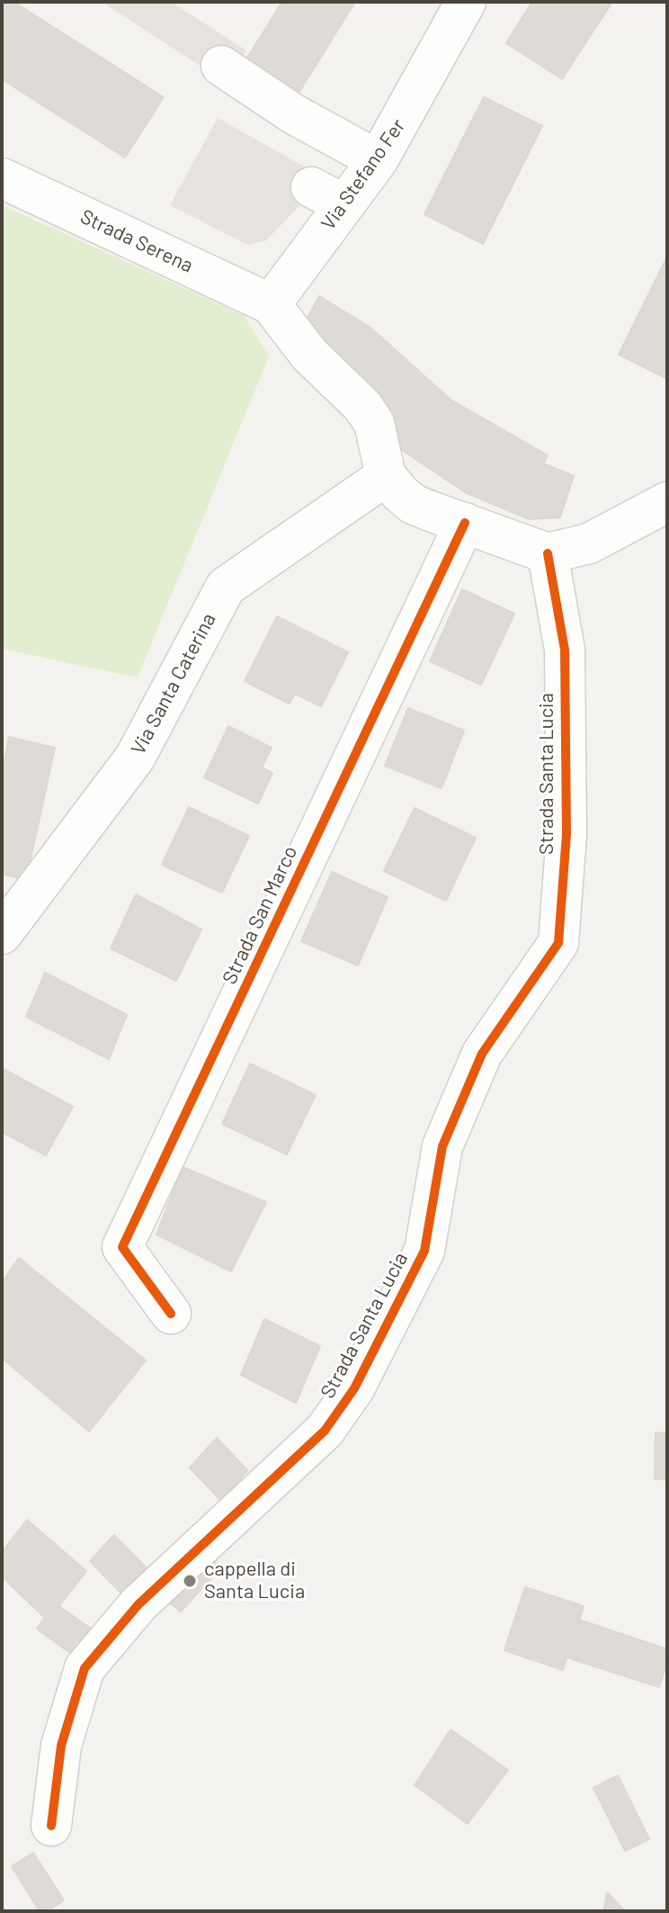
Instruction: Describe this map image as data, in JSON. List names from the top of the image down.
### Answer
{
  "streets": {
    "street": [
      "Via Stefano Fer",
      "Strada Serena",
      "Via Santa Caterina",
      "Strada Santa Lucia",
      "Strada San Marco"
    ]
  },
  "crossings": [
    ["Via Stefano Fer", "Strada Serena"]
  ],
  "places": ["cappella di Santa Lucia"]
}
